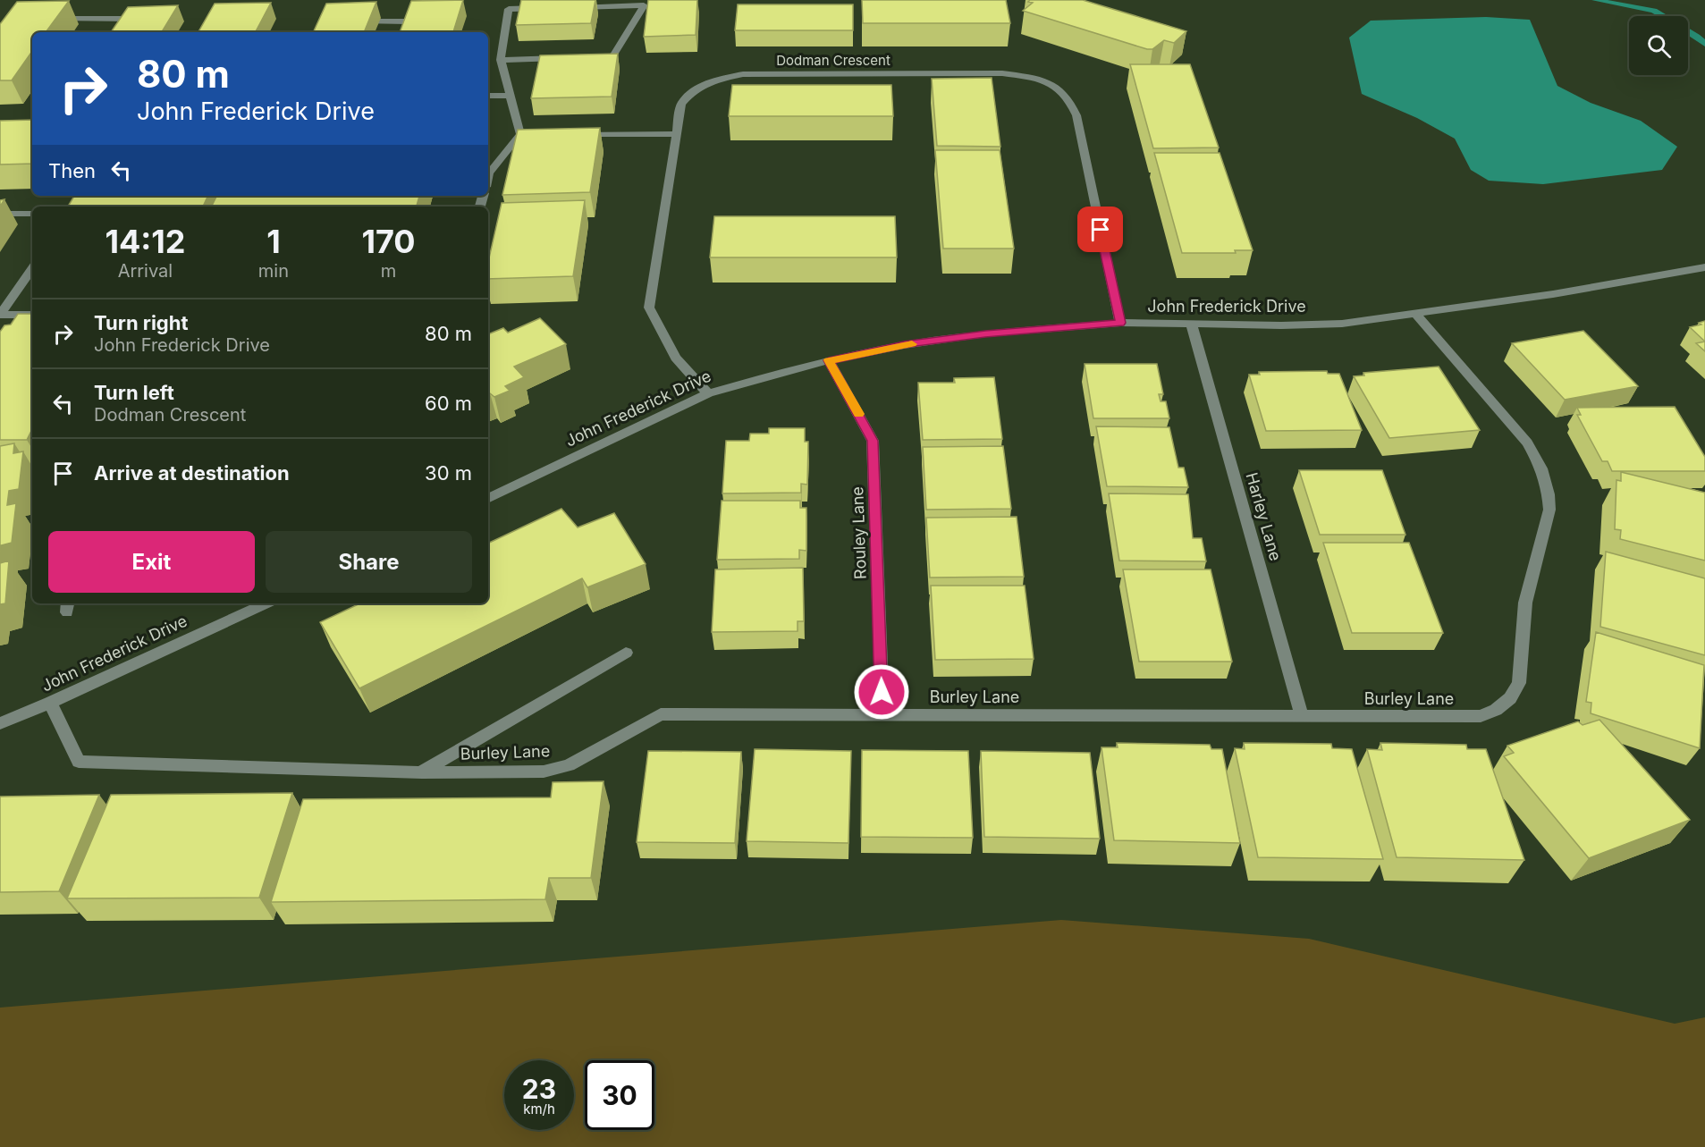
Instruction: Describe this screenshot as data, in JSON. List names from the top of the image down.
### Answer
{
  "streets": {
    "street": [
      "Dodman Crescent",
      "John Frederick Drive",
      "Harley Lane",
      "Rouley Lane",
      "Burley Lane"
    ]
  },
  "crossings": [
    ["Dodman Crescent", "John Frederick Drive"],
    ["John Frederick Drive", "Harley Lane"],
    ["John Frederick Drive", "Rouley Lane"],
    ["John Frederick Drive", "Burley Lane"],
    ["Harley Lane", "Burley Lane"],
    ["Rouley Lane", "Burley Lane"]
  ],
  "page": {
    "turn": ["80 m", "John Frederick Drive"],
    "then": "Then",
    "eta": [
      "14:12",
      "Arrival",
      "1",
      "min",
      "170",
      "m"
    ],
    "list": [
      {
        "name": "Turn right",
        "note": "John Frederick Drive",
        "value": "80 m"
      },
      {
        "name": "Turn left",
        "note": "Dodman Crescent",
        "value": "60 m"
      },
      {
        "name": "Arrive at destination",
        "value": "30 m"
      }
    ],
    "buttons": ["Exit", "Share"],
    "speed": "23 km/h",
    "limit": "30"
  }
}
